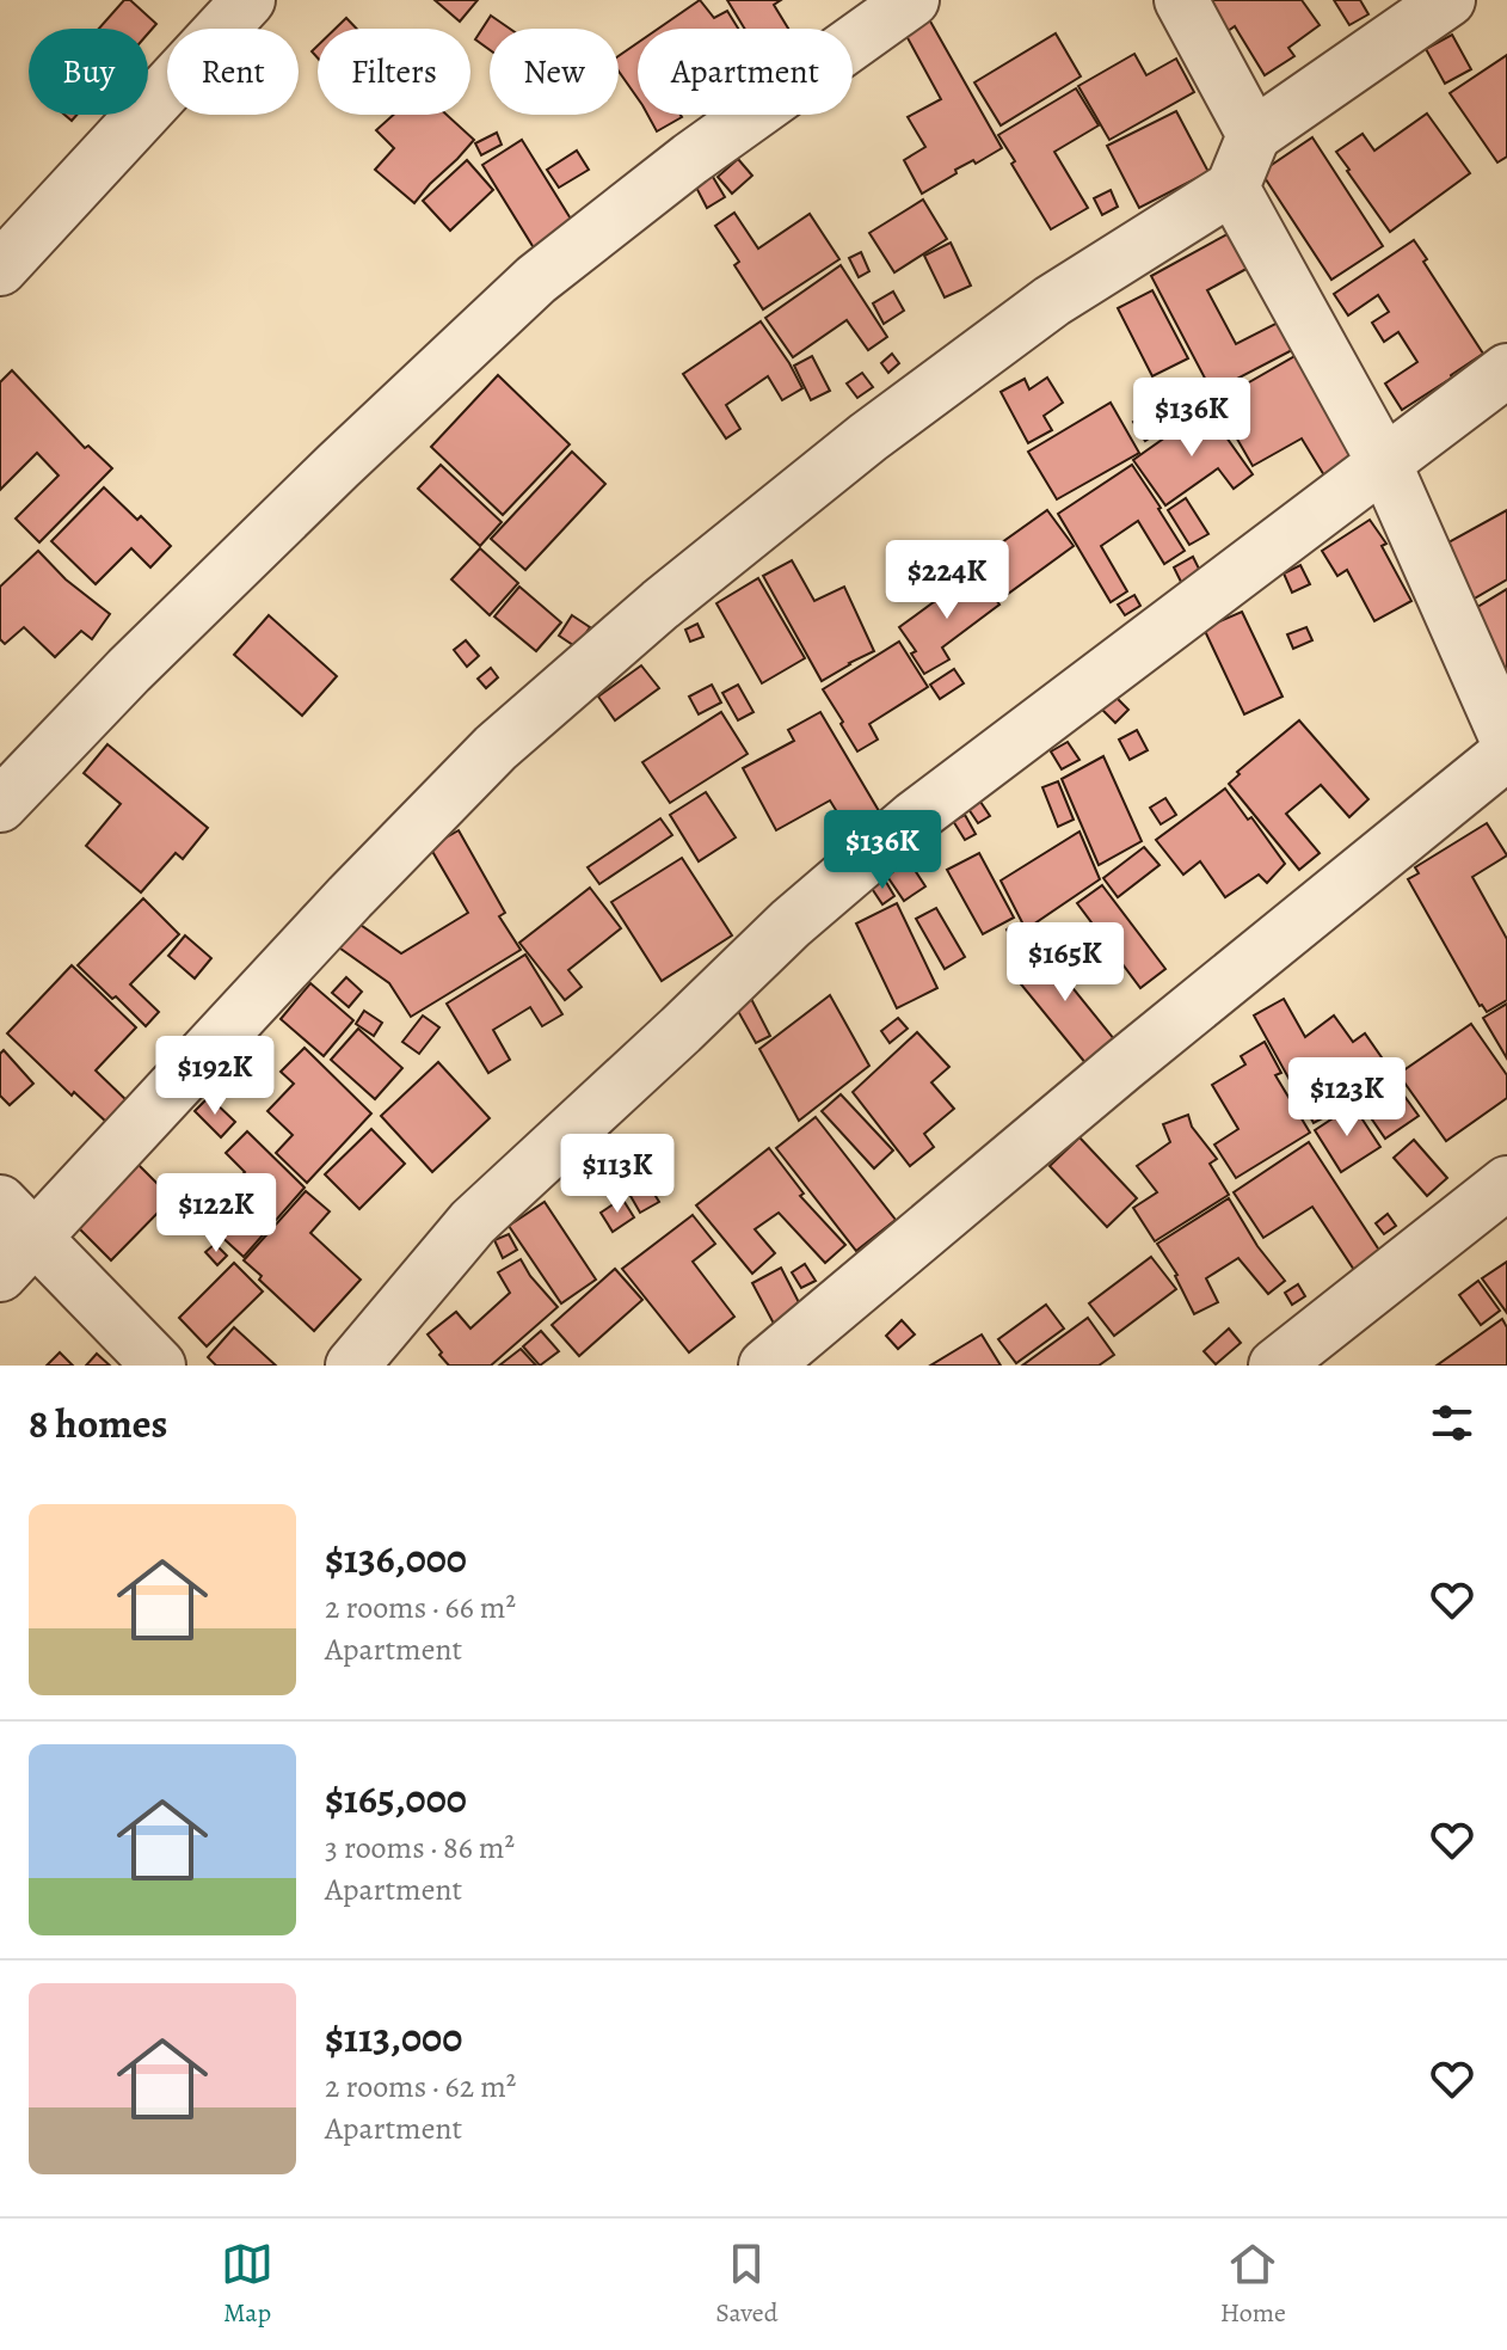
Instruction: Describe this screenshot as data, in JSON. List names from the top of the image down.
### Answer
{
  "page": {
    "chip": [
      "Buy",
      "Rent",
      "Filters",
      "New",
      "Apartment"
    ],
    "price": [
      "$136K",
      "$224K",
      "$136K",
      "$165K",
      "$192K",
      "$123K",
      "$113K",
      "$122K"
    ],
    "heading": "8 homes",
    "list": [
      {
        "name": "$136,000",
        "note": "2 rooms · 66 m² · Apartment"
      },
      {
        "name": "$165,000",
        "note": "3 rooms · 86 m² · Apartment"
      },
      {
        "name": "$113,000",
        "note": "2 rooms · 62 m² · Apartment"
      }
    ],
    "tabs": ["Map", "Saved", "Home"]
  }
}
